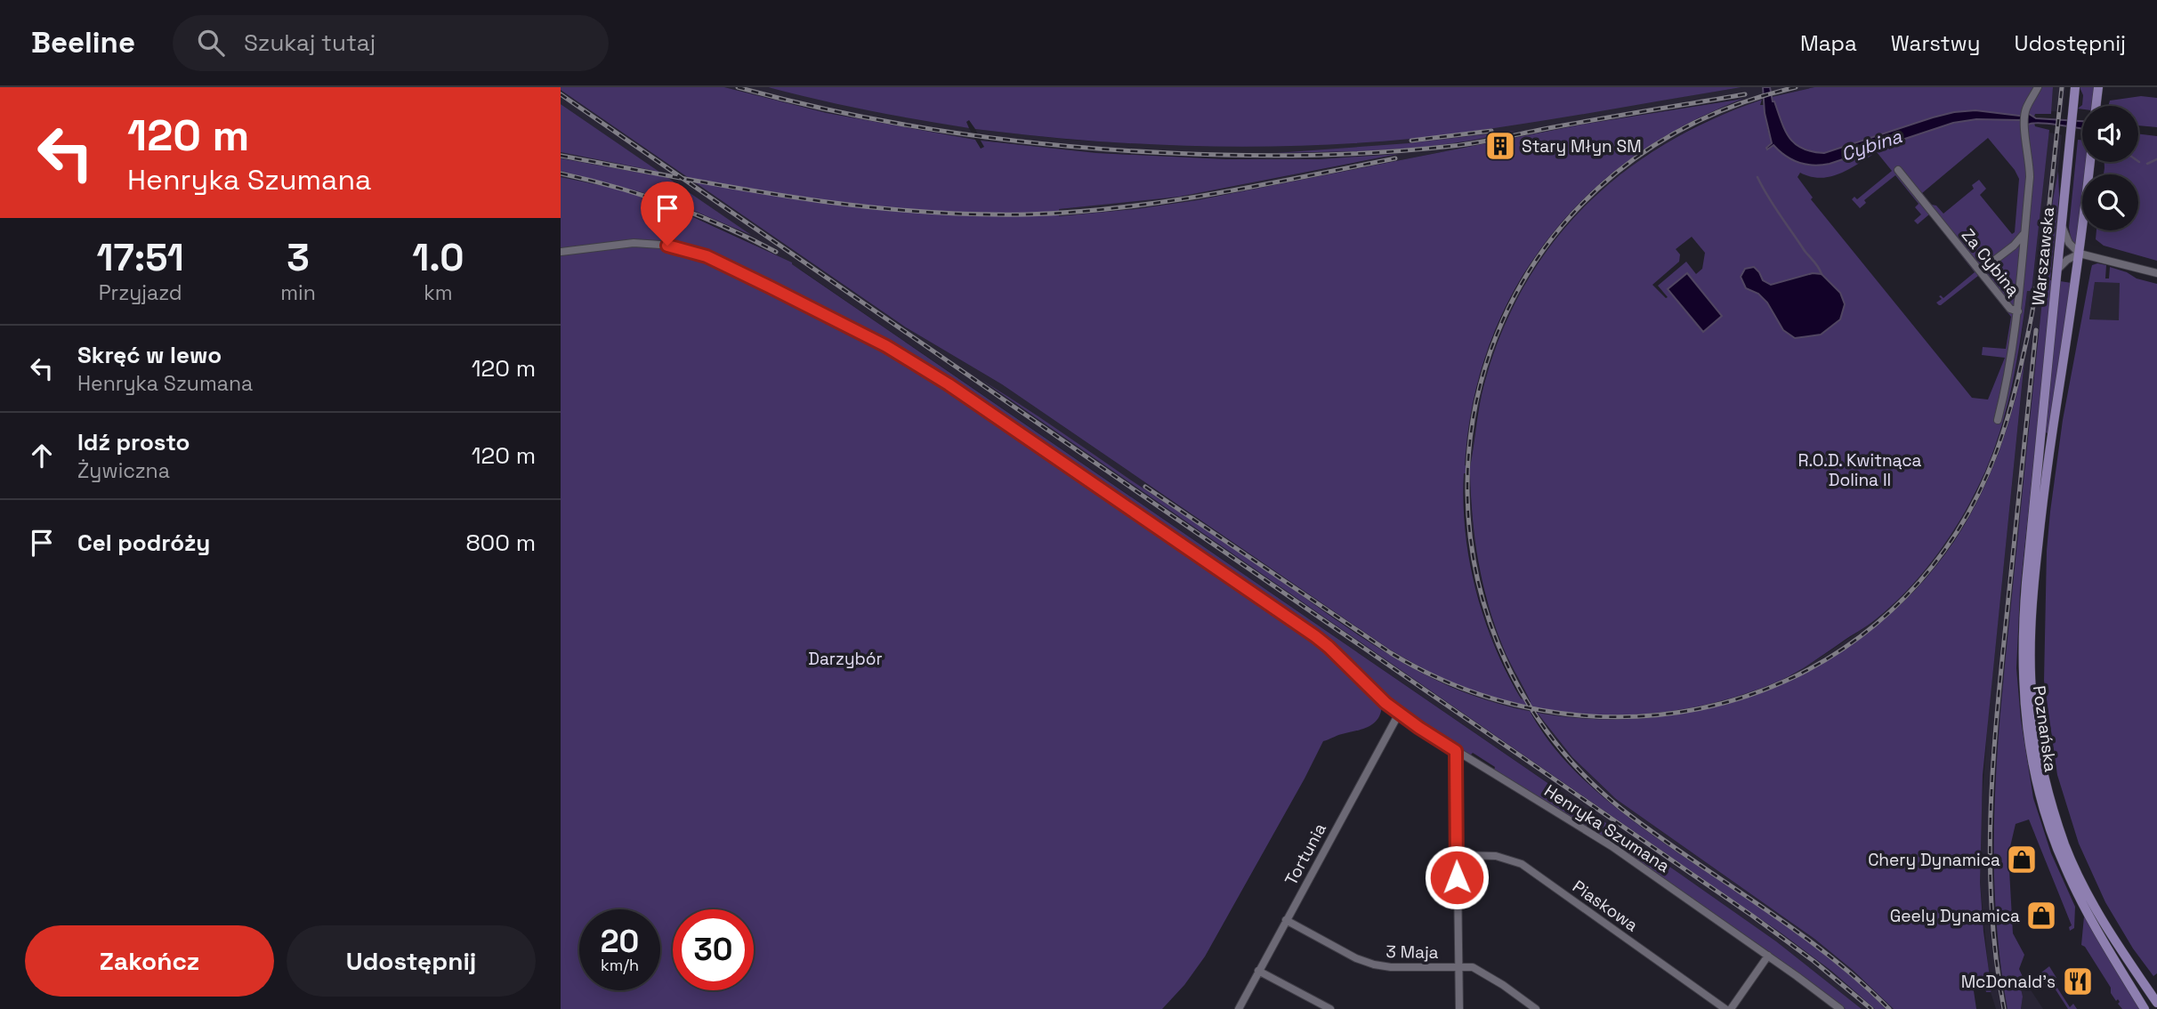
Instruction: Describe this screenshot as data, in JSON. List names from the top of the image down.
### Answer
{
  "streets": {
    "main road": ["Warszawska", "Poznańska"],
    "street": [
      "Za Cybiną",
      "Henryka Szumana",
      "Tortunia",
      "Piaskowa",
      "3 Maja"
    ]
  },
  "crossings": [
    ["Warszawska", "Poznańska"],
    ["Henryka Szumana", "Tortunia"],
    ["Tortunia", "3 Maja"]
  ],
  "water": ["Cybina"],
  "parks": ["R.O.D. Kwitnąca Dolina II", "Darzybór"],
  "places": {
    "building": ["Stary Młyn SM"],
    "shop": ["Chery Dynamica", "Geely Dynamica"],
    "restaurant": ["McDonald's"]
  },
  "page": {
    "header": "Beeline",
    "search": "Szukaj tutaj",
    "nav": ["Mapa", "Warstwy", "Udostępnij"],
    "turn": ["120 m", "Henryka Szumana"],
    "eta": [
      "17:51",
      "Przyjazd",
      "3",
      "min",
      "1.0",
      "km"
    ],
    "list": [
      {
        "name": "Skręć w lewo",
        "note": "Henryka Szumana",
        "value": "120 m"
      },
      {
        "name": "Idź prosto",
        "note": "Żywiczna",
        "value": "120 m"
      },
      {
        "name": "Cel podróży",
        "value": "800 m"
      }
    ],
    "speed": "20 km/h",
    "limit": "30",
    "buttons": ["Zakończ", "Udostępnij"]
  }
}
